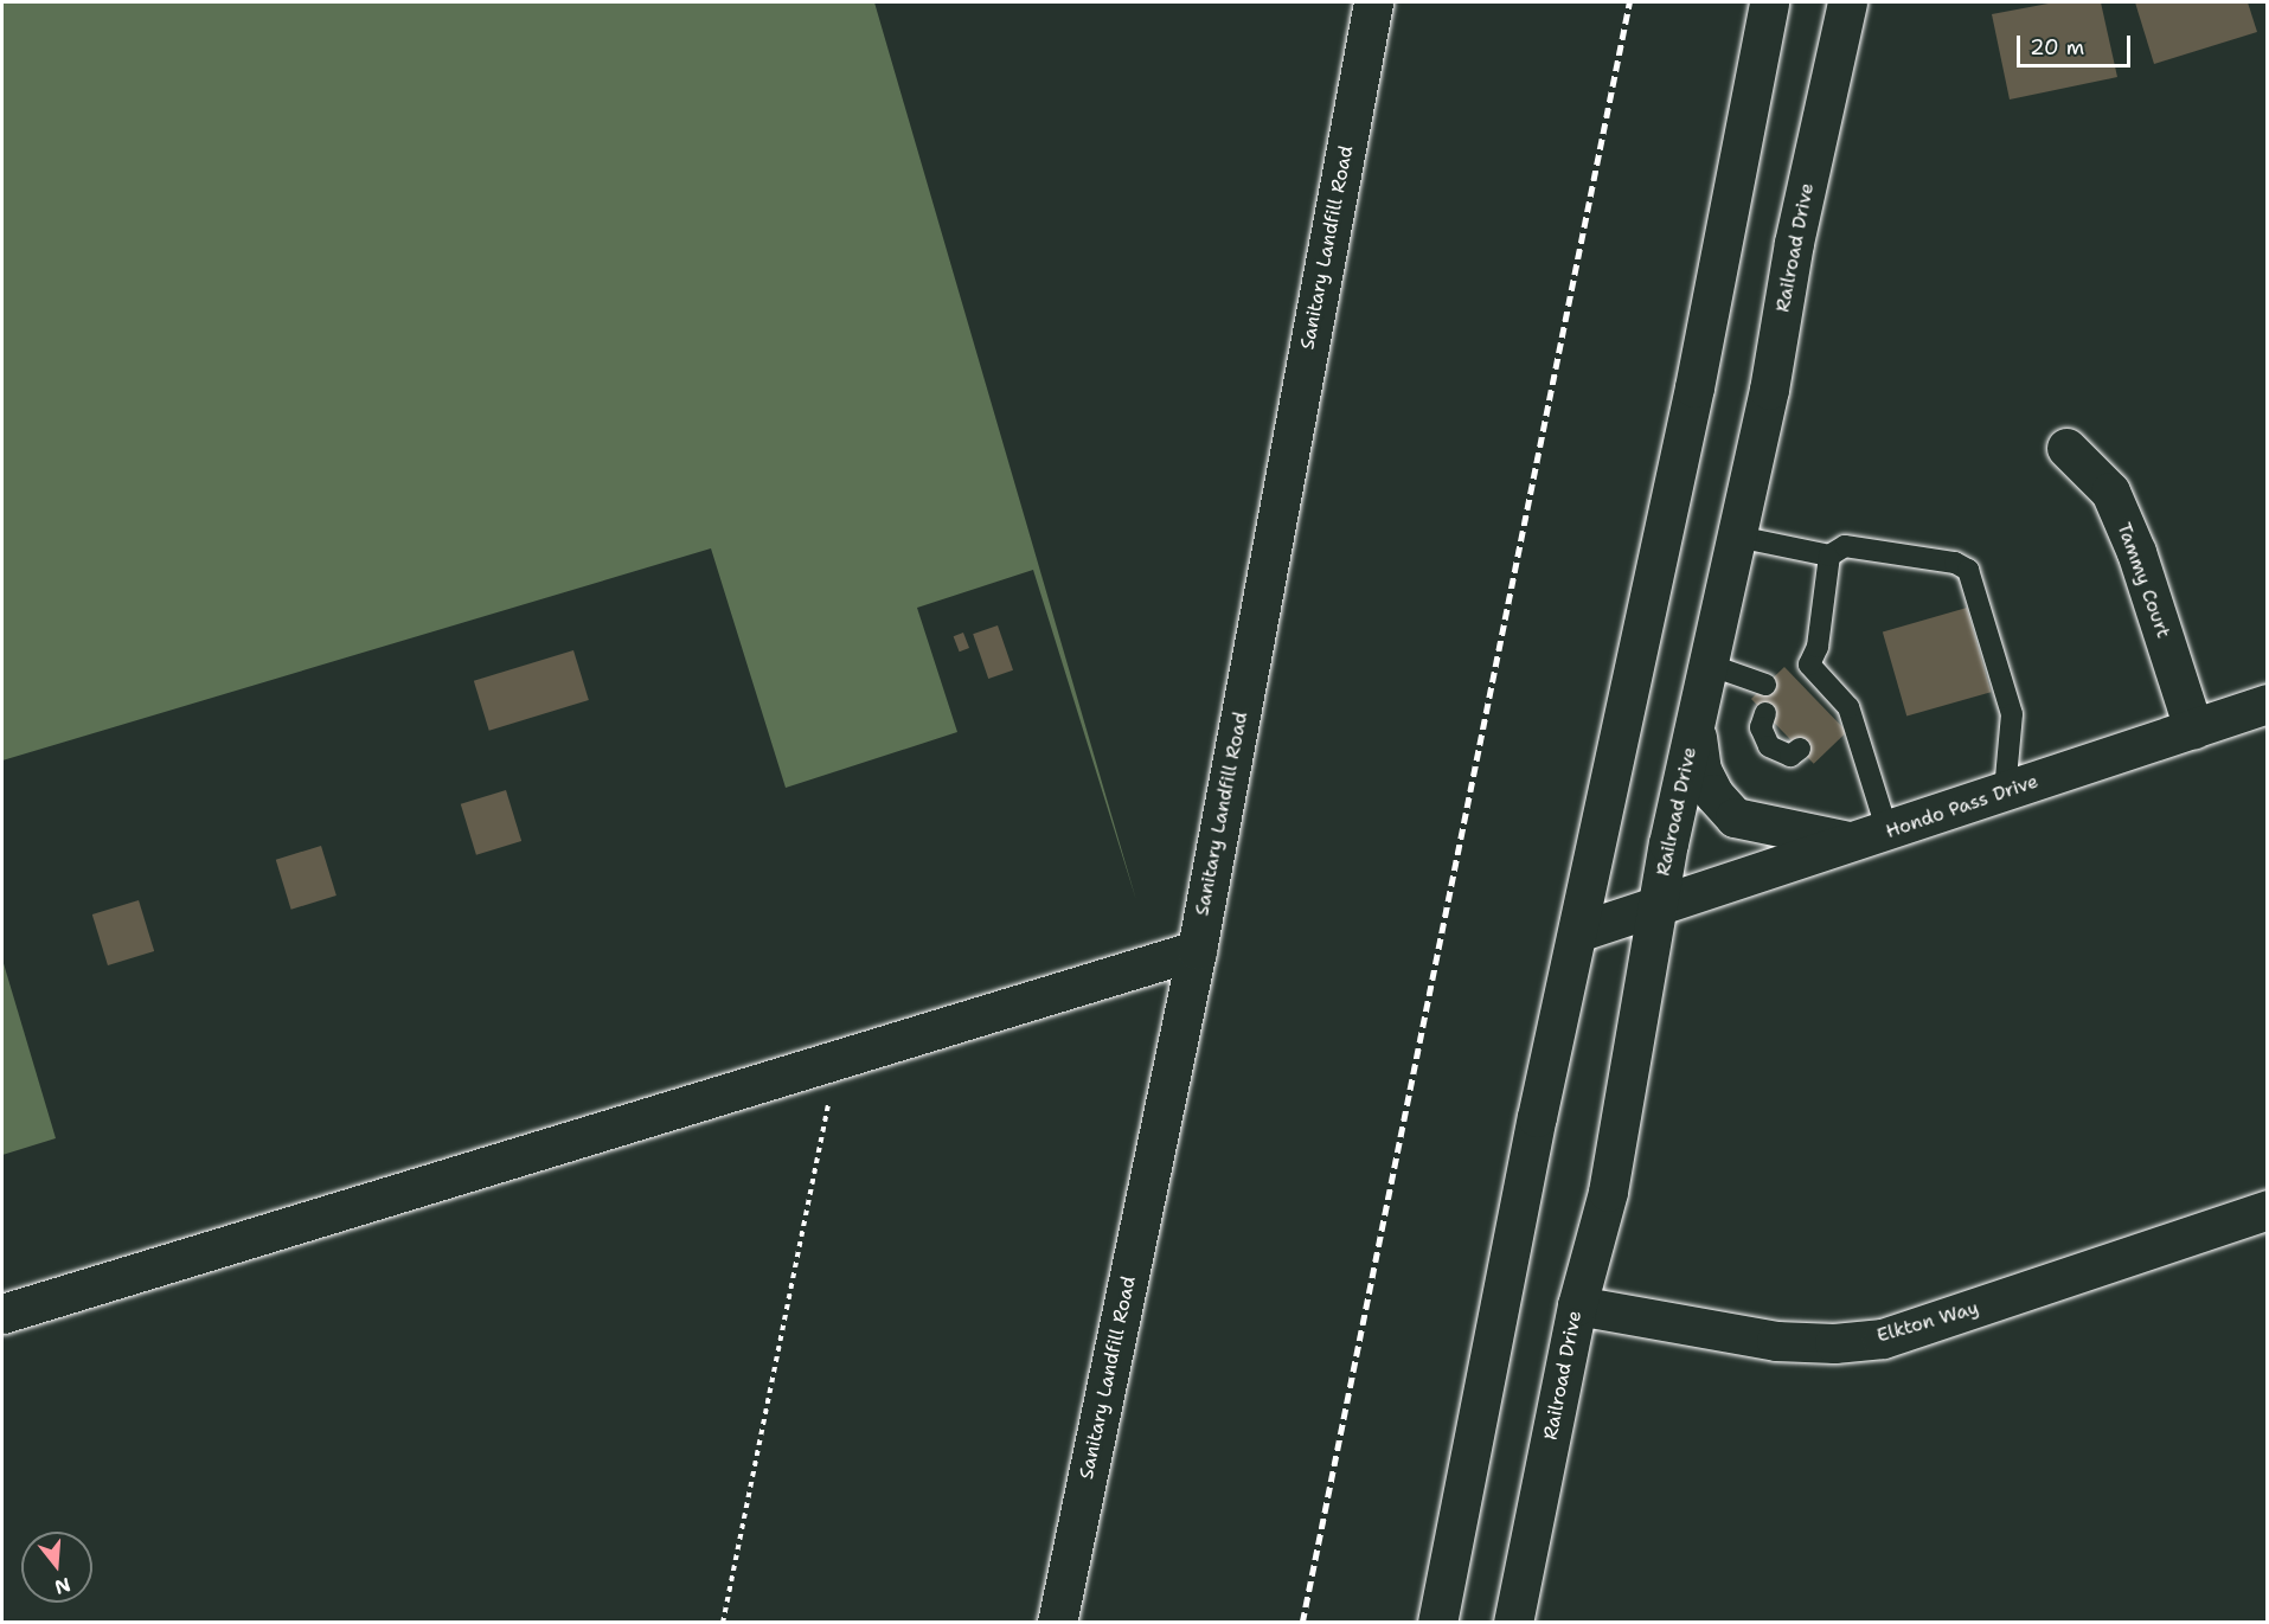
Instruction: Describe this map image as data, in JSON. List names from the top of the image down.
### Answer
{
  "streets": {
    "main road": [
      "Sanitary Landfill Road",
      "Railroad Drive",
      "Tammy Court",
      "Hondo Pass Drive",
      "Elkton Way"
    ]
  },
  "crossings": [
    ["Railroad Drive", "Hondo Pass Drive"],
    ["Railroad Drive", "Elkton Way"],
    ["Tammy Court", "Hondo Pass Drive"]
  ],
  "scale_bar": "20 m",
  "north": "bottom"
}
